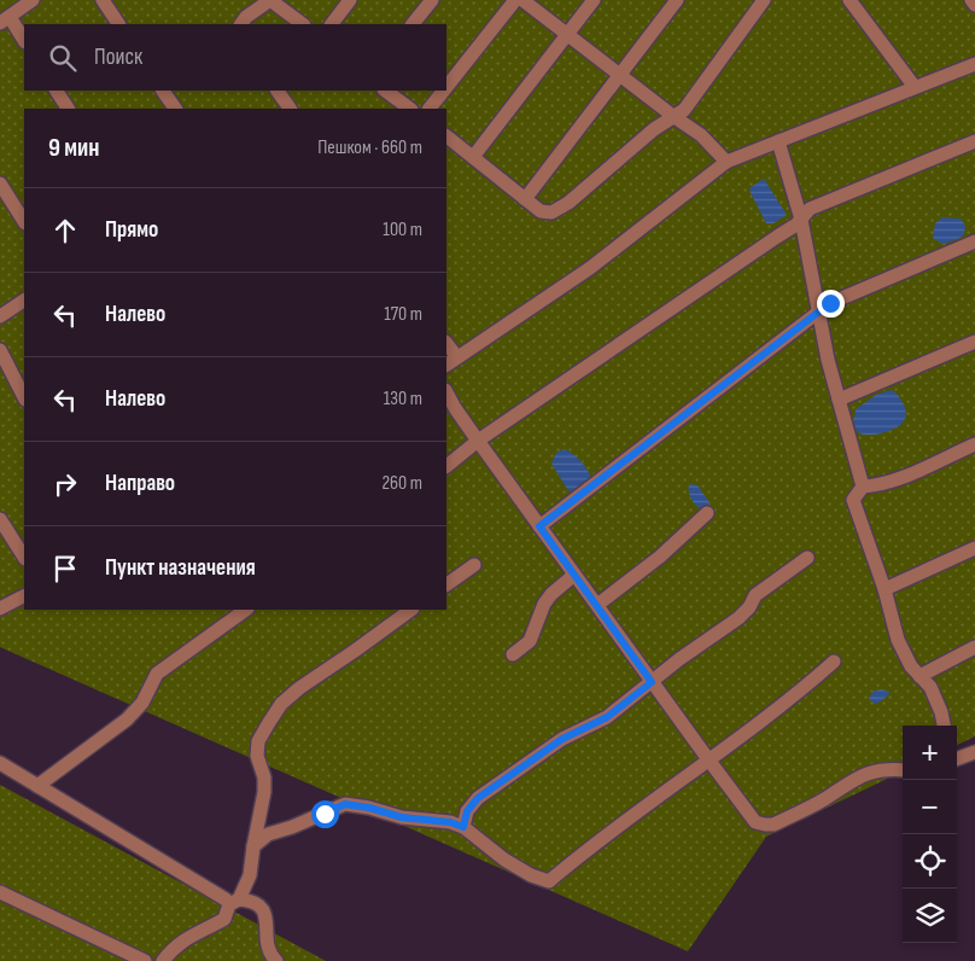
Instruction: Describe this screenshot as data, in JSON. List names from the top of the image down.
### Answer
{
  "page": {
    "search": "Поиск",
    "heading": ["9 мин", "Пешком · 660 m"],
    "list": [
      ["Прямо", "100 m"],
      ["Налево", "170 m"],
      ["Налево", "130 m"],
      ["Направо", "260 m"],
      "Пункт назначения"
    ],
    "map_buttons": ["+", "−"]
  }
}
